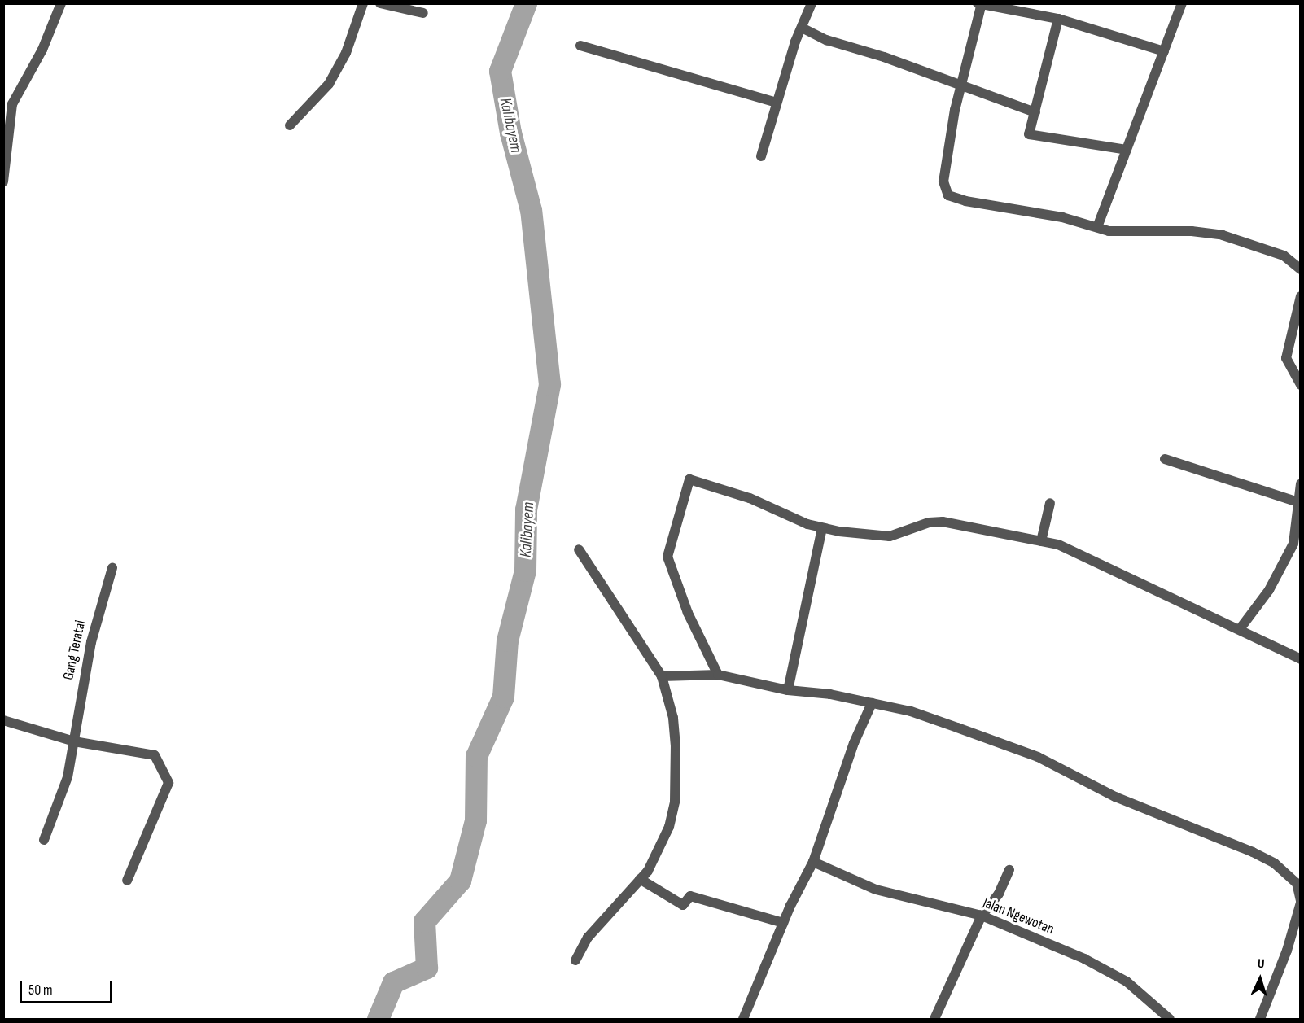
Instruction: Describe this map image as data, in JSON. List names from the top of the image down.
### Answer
{
  "streets": {
    "street": ["Gang Teratai", "Jalan Ngewotan"]
  },
  "water": ["Kalibayem"],
  "scale_bar": "50 m",
  "north": "top"
}
